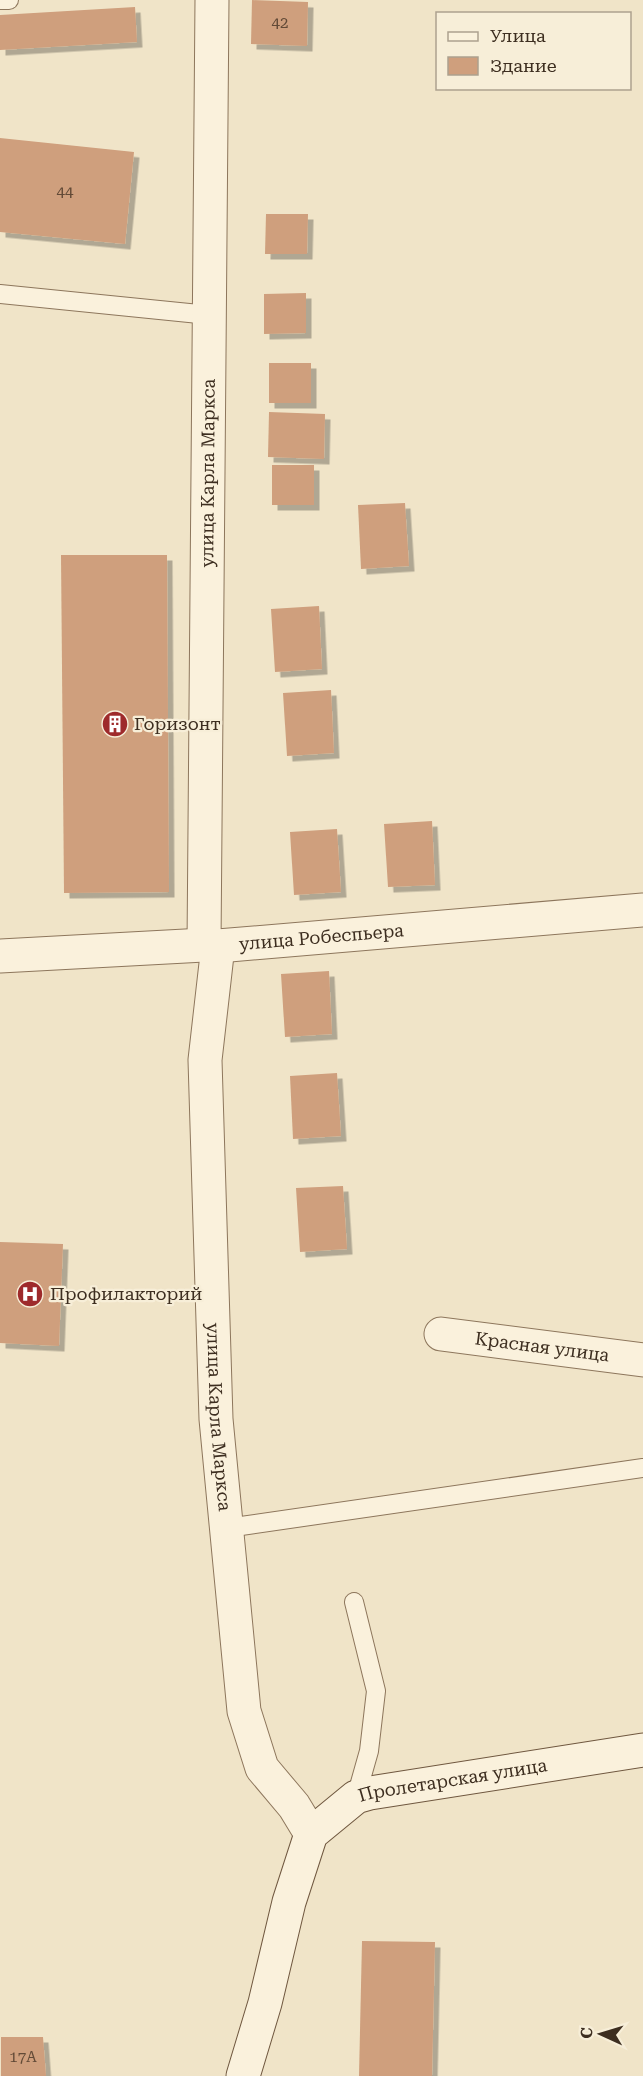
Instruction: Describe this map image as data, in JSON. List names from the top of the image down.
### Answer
{
  "streets": {
    "street": [
      "улица Карла Маркса",
      "улица Робеспьера",
      "Красная улица",
      "Пролетарская улица"
    ]
  },
  "crossings": [
    ["улица Карла Маркса", "улица Робеспьера"],
    ["улица Карла Маркса", "Пролетарская улица"]
  ],
  "places": {
    "building": ["Горизонт"],
    "hospital": ["Профилакторий"]
  },
  "house_numbers": ["42", "44", "17А"],
  "legend": ["Улица", "Здание"],
  "north": "left"
}
